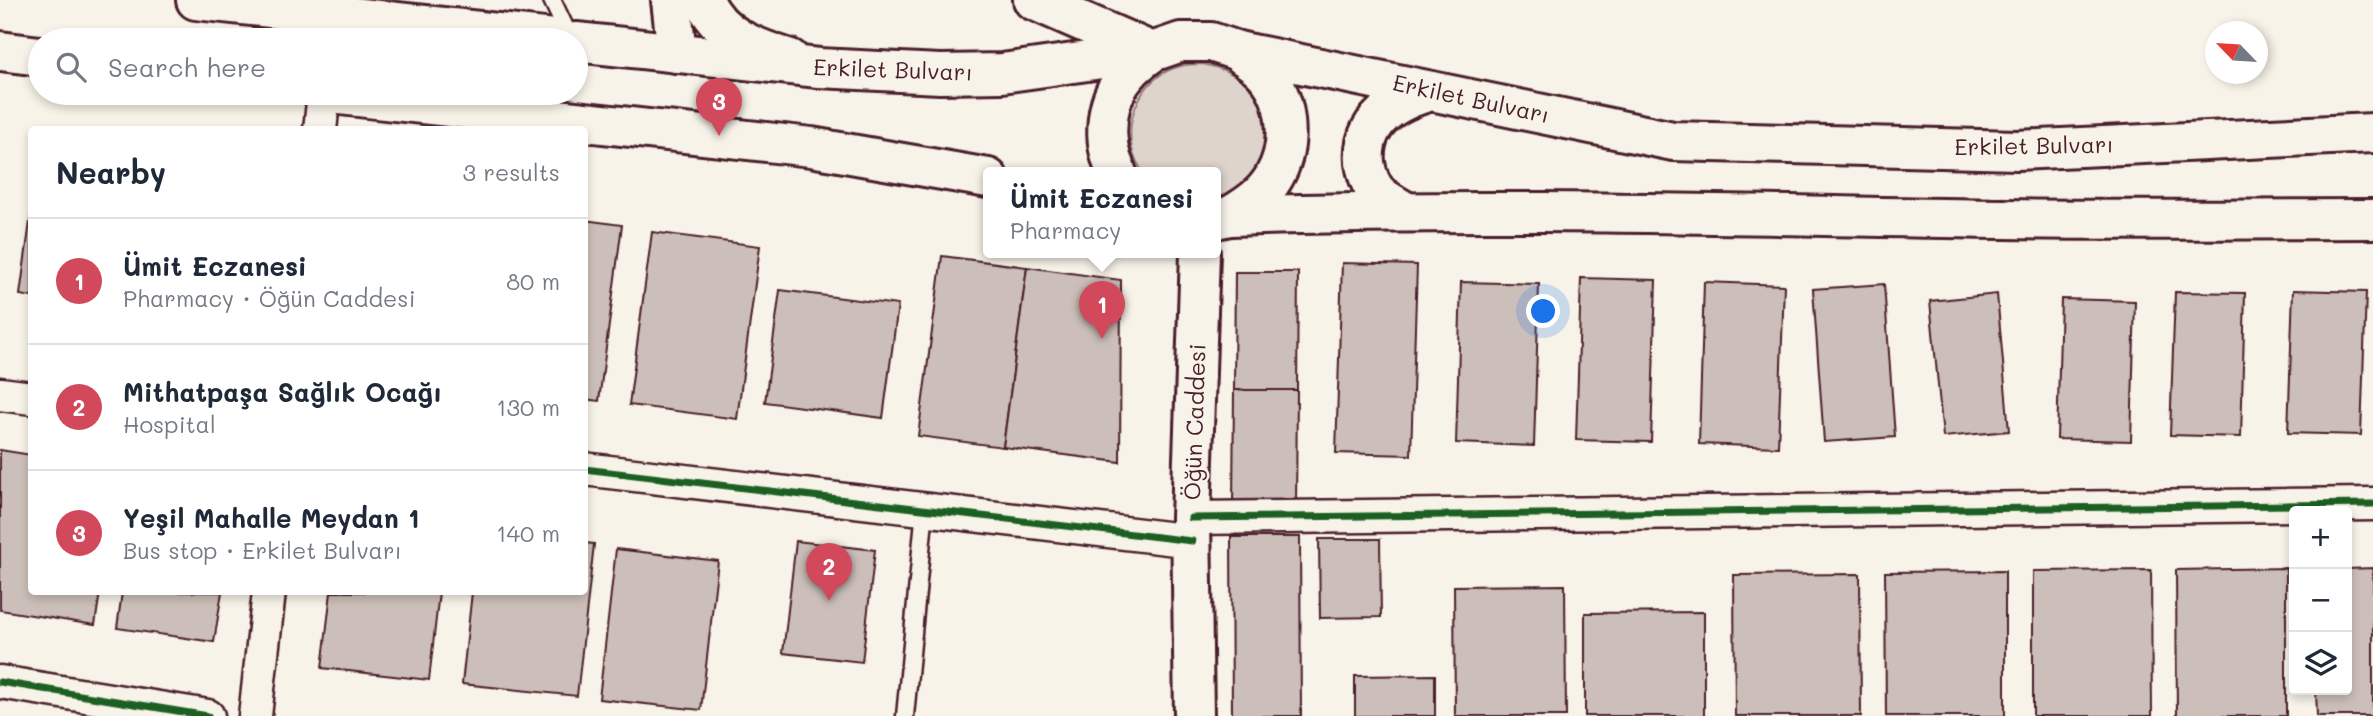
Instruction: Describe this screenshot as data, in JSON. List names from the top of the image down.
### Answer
{
  "streets": {
    "main road": ["Erkilet Bulvarı", "Öğün Caddesi"]
  },
  "north": "top left",
  "page": {
    "search": "Search here",
    "pins": ["3", "1", "2"],
    "heading": ["Nearby", "3 results"],
    "popup": ["Ümit Eczanesi", "Pharmacy"],
    "list": [
      {
        "mark": "1",
        "name": "Ümit Eczanesi",
        "note": "Pharmacy · Öğün Caddesi",
        "value": "80 m"
      },
      {
        "mark": "2",
        "name": "Mithatpaşa Sağlık Ocağı",
        "note": "Hospital",
        "value": "130 m"
      },
      {
        "mark": "3",
        "name": "Yeşil Mahalle Meydan 1",
        "note": "Bus stop · Erkilet Bulvarı",
        "value": "140 m"
      }
    ],
    "map_buttons": ["+", "−"]
  }
}
